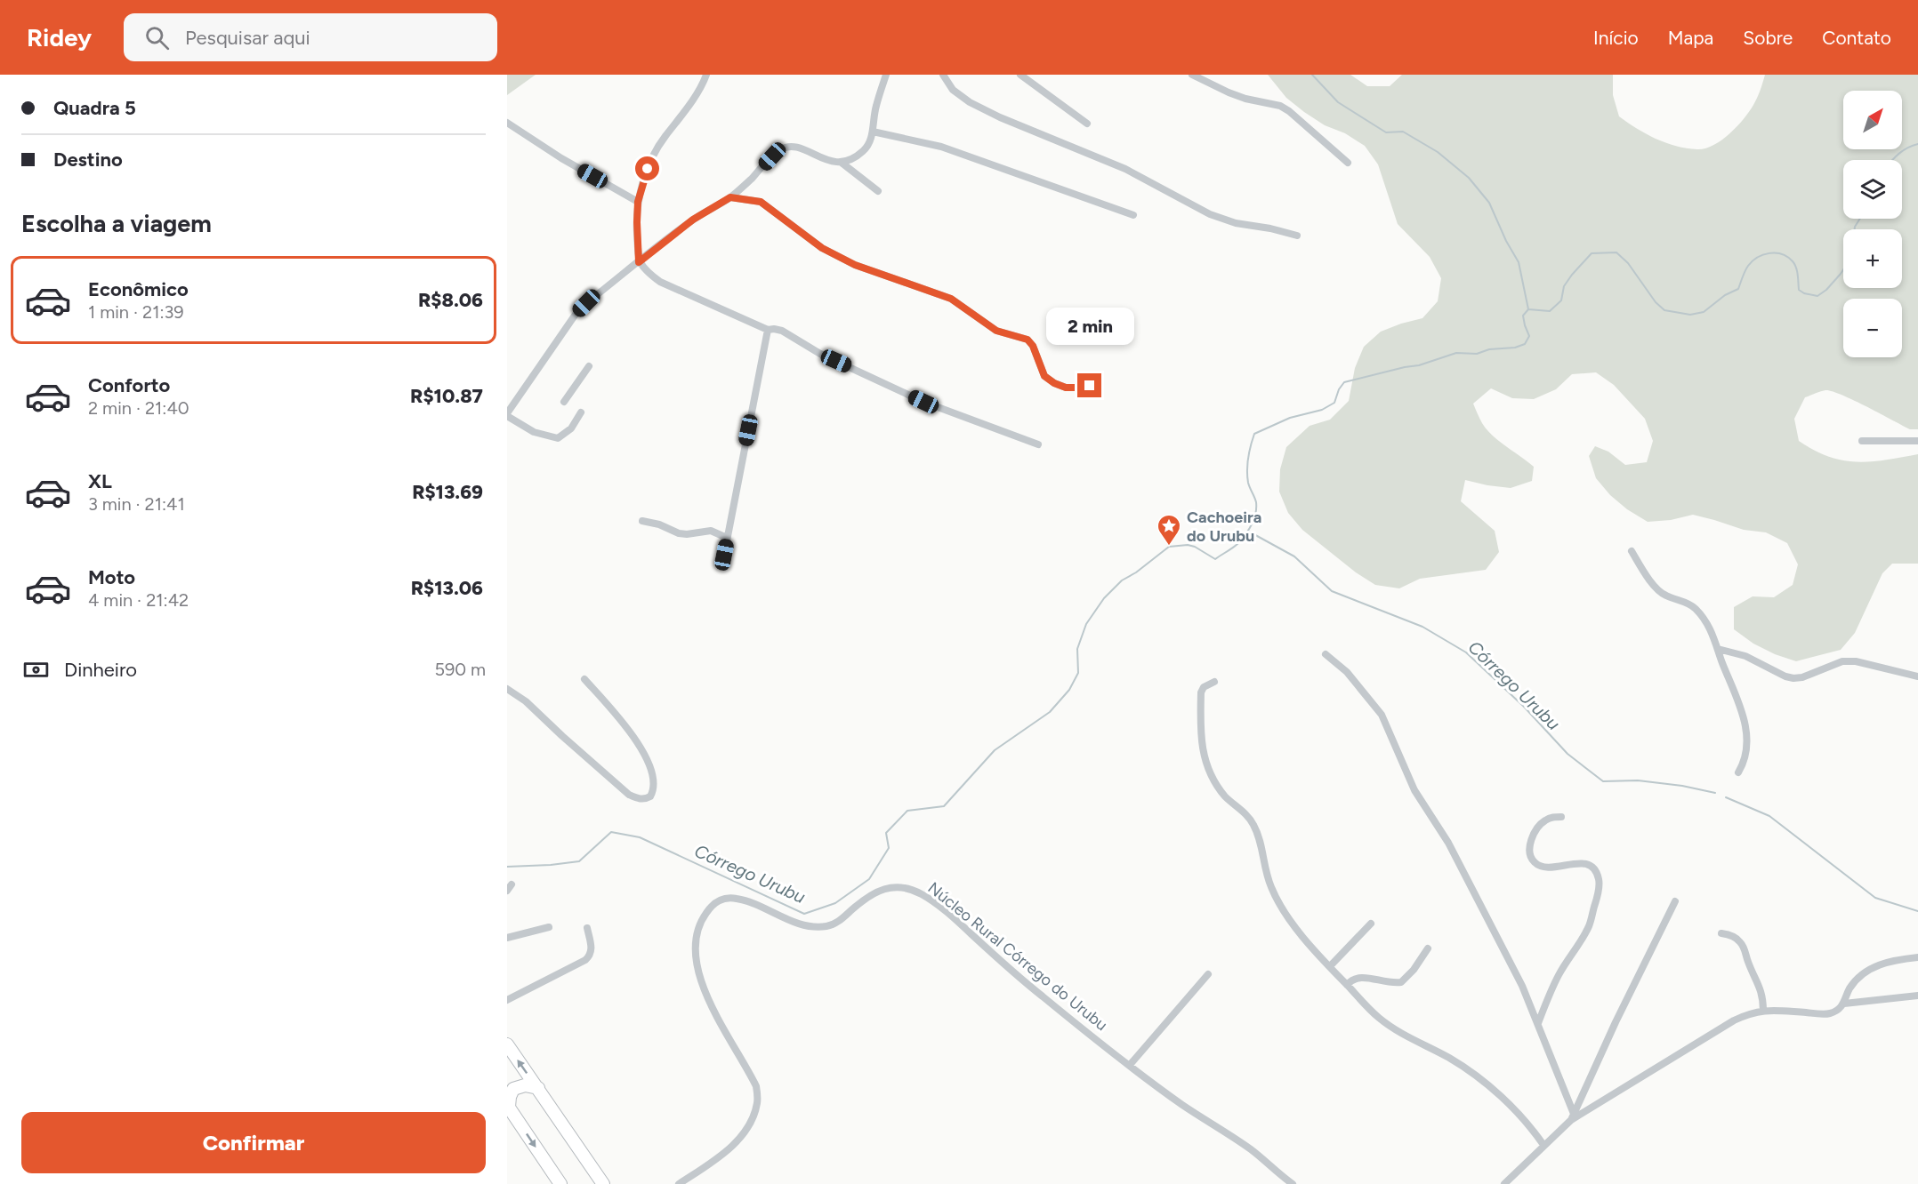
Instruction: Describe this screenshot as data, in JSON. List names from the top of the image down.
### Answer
{
  "streets": {
    "street": ["Núcleo Rural Córrego do Urubu"]
  },
  "water": ["Córrego Urubu"],
  "places": {
    "place": ["Cachoeira do Urubu"]
  },
  "north": "top right",
  "page": {
    "header": "Ridey",
    "search": "Pesquisar aqui",
    "nav": [
      "Início",
      "Mapa",
      "Sobre",
      "Contato"
    ],
    "banner": ["Quadra 5", "Destino"],
    "map_buttons": ["+", "−"],
    "heading": "Escolha a viagem",
    "list": [
      {
        "name": "Econômico",
        "note": "1 min · 21:39",
        "value": "R$8.06"
      },
      {
        "name": "Conforto",
        "note": "2 min · 21:40",
        "value": "R$10.87"
      },
      {
        "name": "XL",
        "note": "3 min · 21:41",
        "value": "R$13.69"
      },
      {
        "name": "Moto",
        "note": "4 min · 21:42",
        "value": "R$13.06"
      }
    ],
    "bubble": "2 min",
    "pay": ["Dinheiro", "590 m"],
    "buttons": "Confirmar"
  }
}
